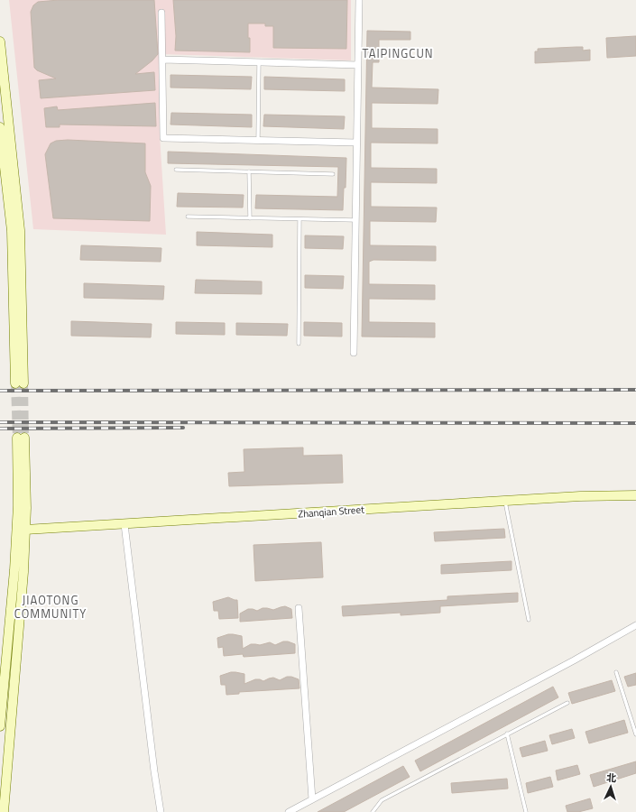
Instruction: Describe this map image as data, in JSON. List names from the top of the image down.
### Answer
{
  "streets": {
    "main road": ["Zhanqian Street"]
  },
  "districts": ["TAIPINGCUN", "JIAOTONG COMMUNITY"],
  "north": "top"
}
